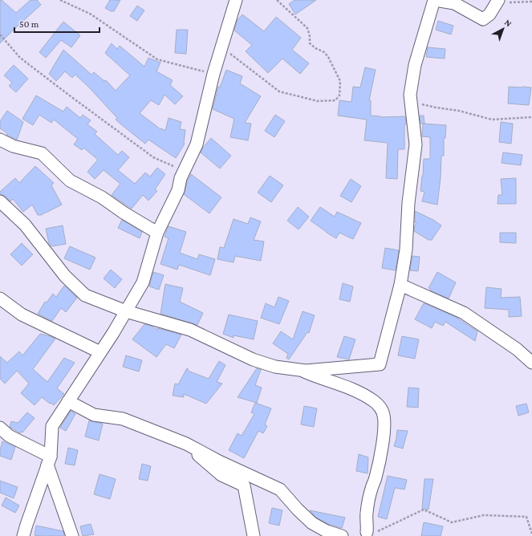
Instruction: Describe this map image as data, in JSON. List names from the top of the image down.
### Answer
{
  "scale_bar": "50 m",
  "north": "top right"
}
